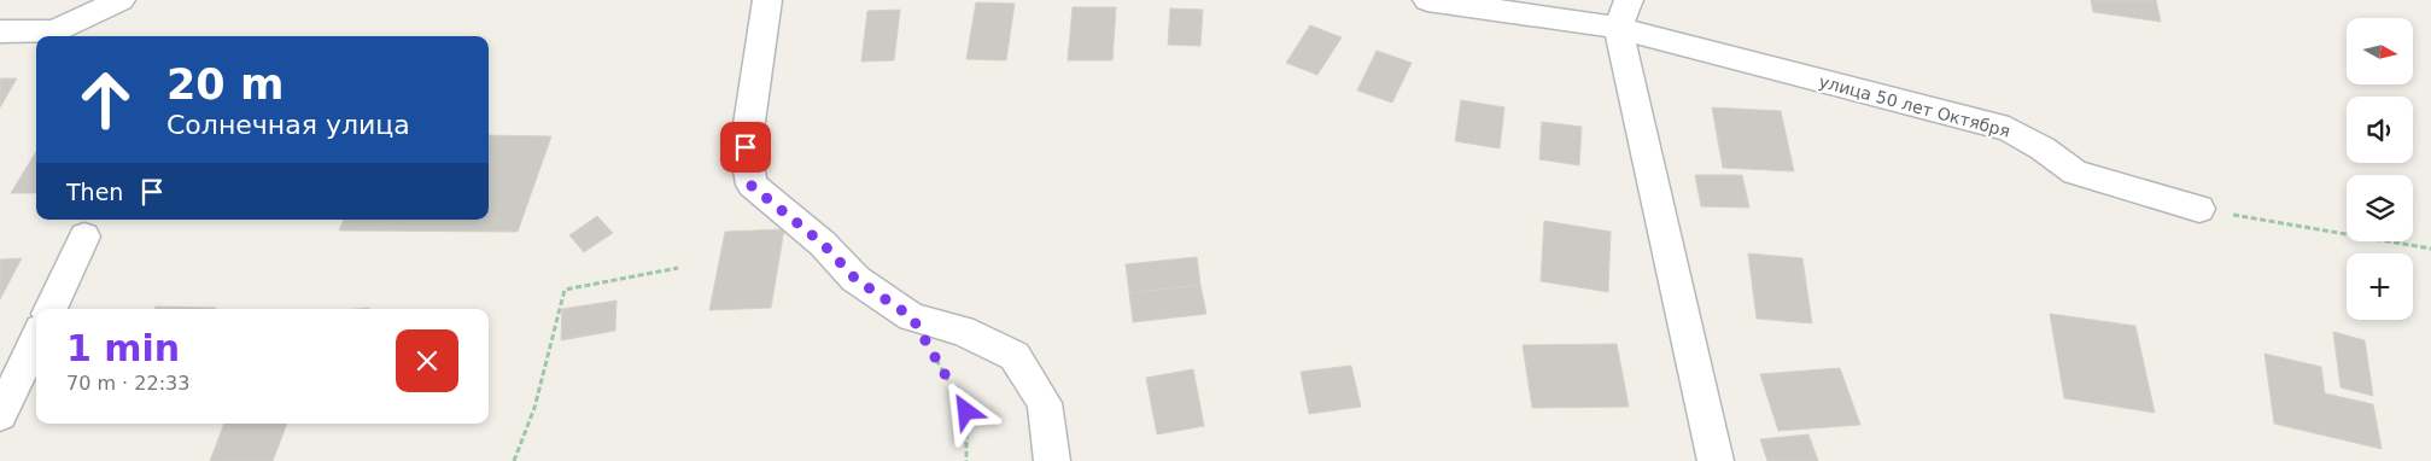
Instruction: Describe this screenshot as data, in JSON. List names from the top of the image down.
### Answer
{
  "streets": {
    "street": ["улица 50 лет Октября"]
  },
  "north": "right",
  "page": {
    "map_buttons": "+",
    "turn": ["20 m", "Солнечная улица"],
    "then": "Then",
    "heading": ["1 min", "70 m · 22:33"]
  }
}
